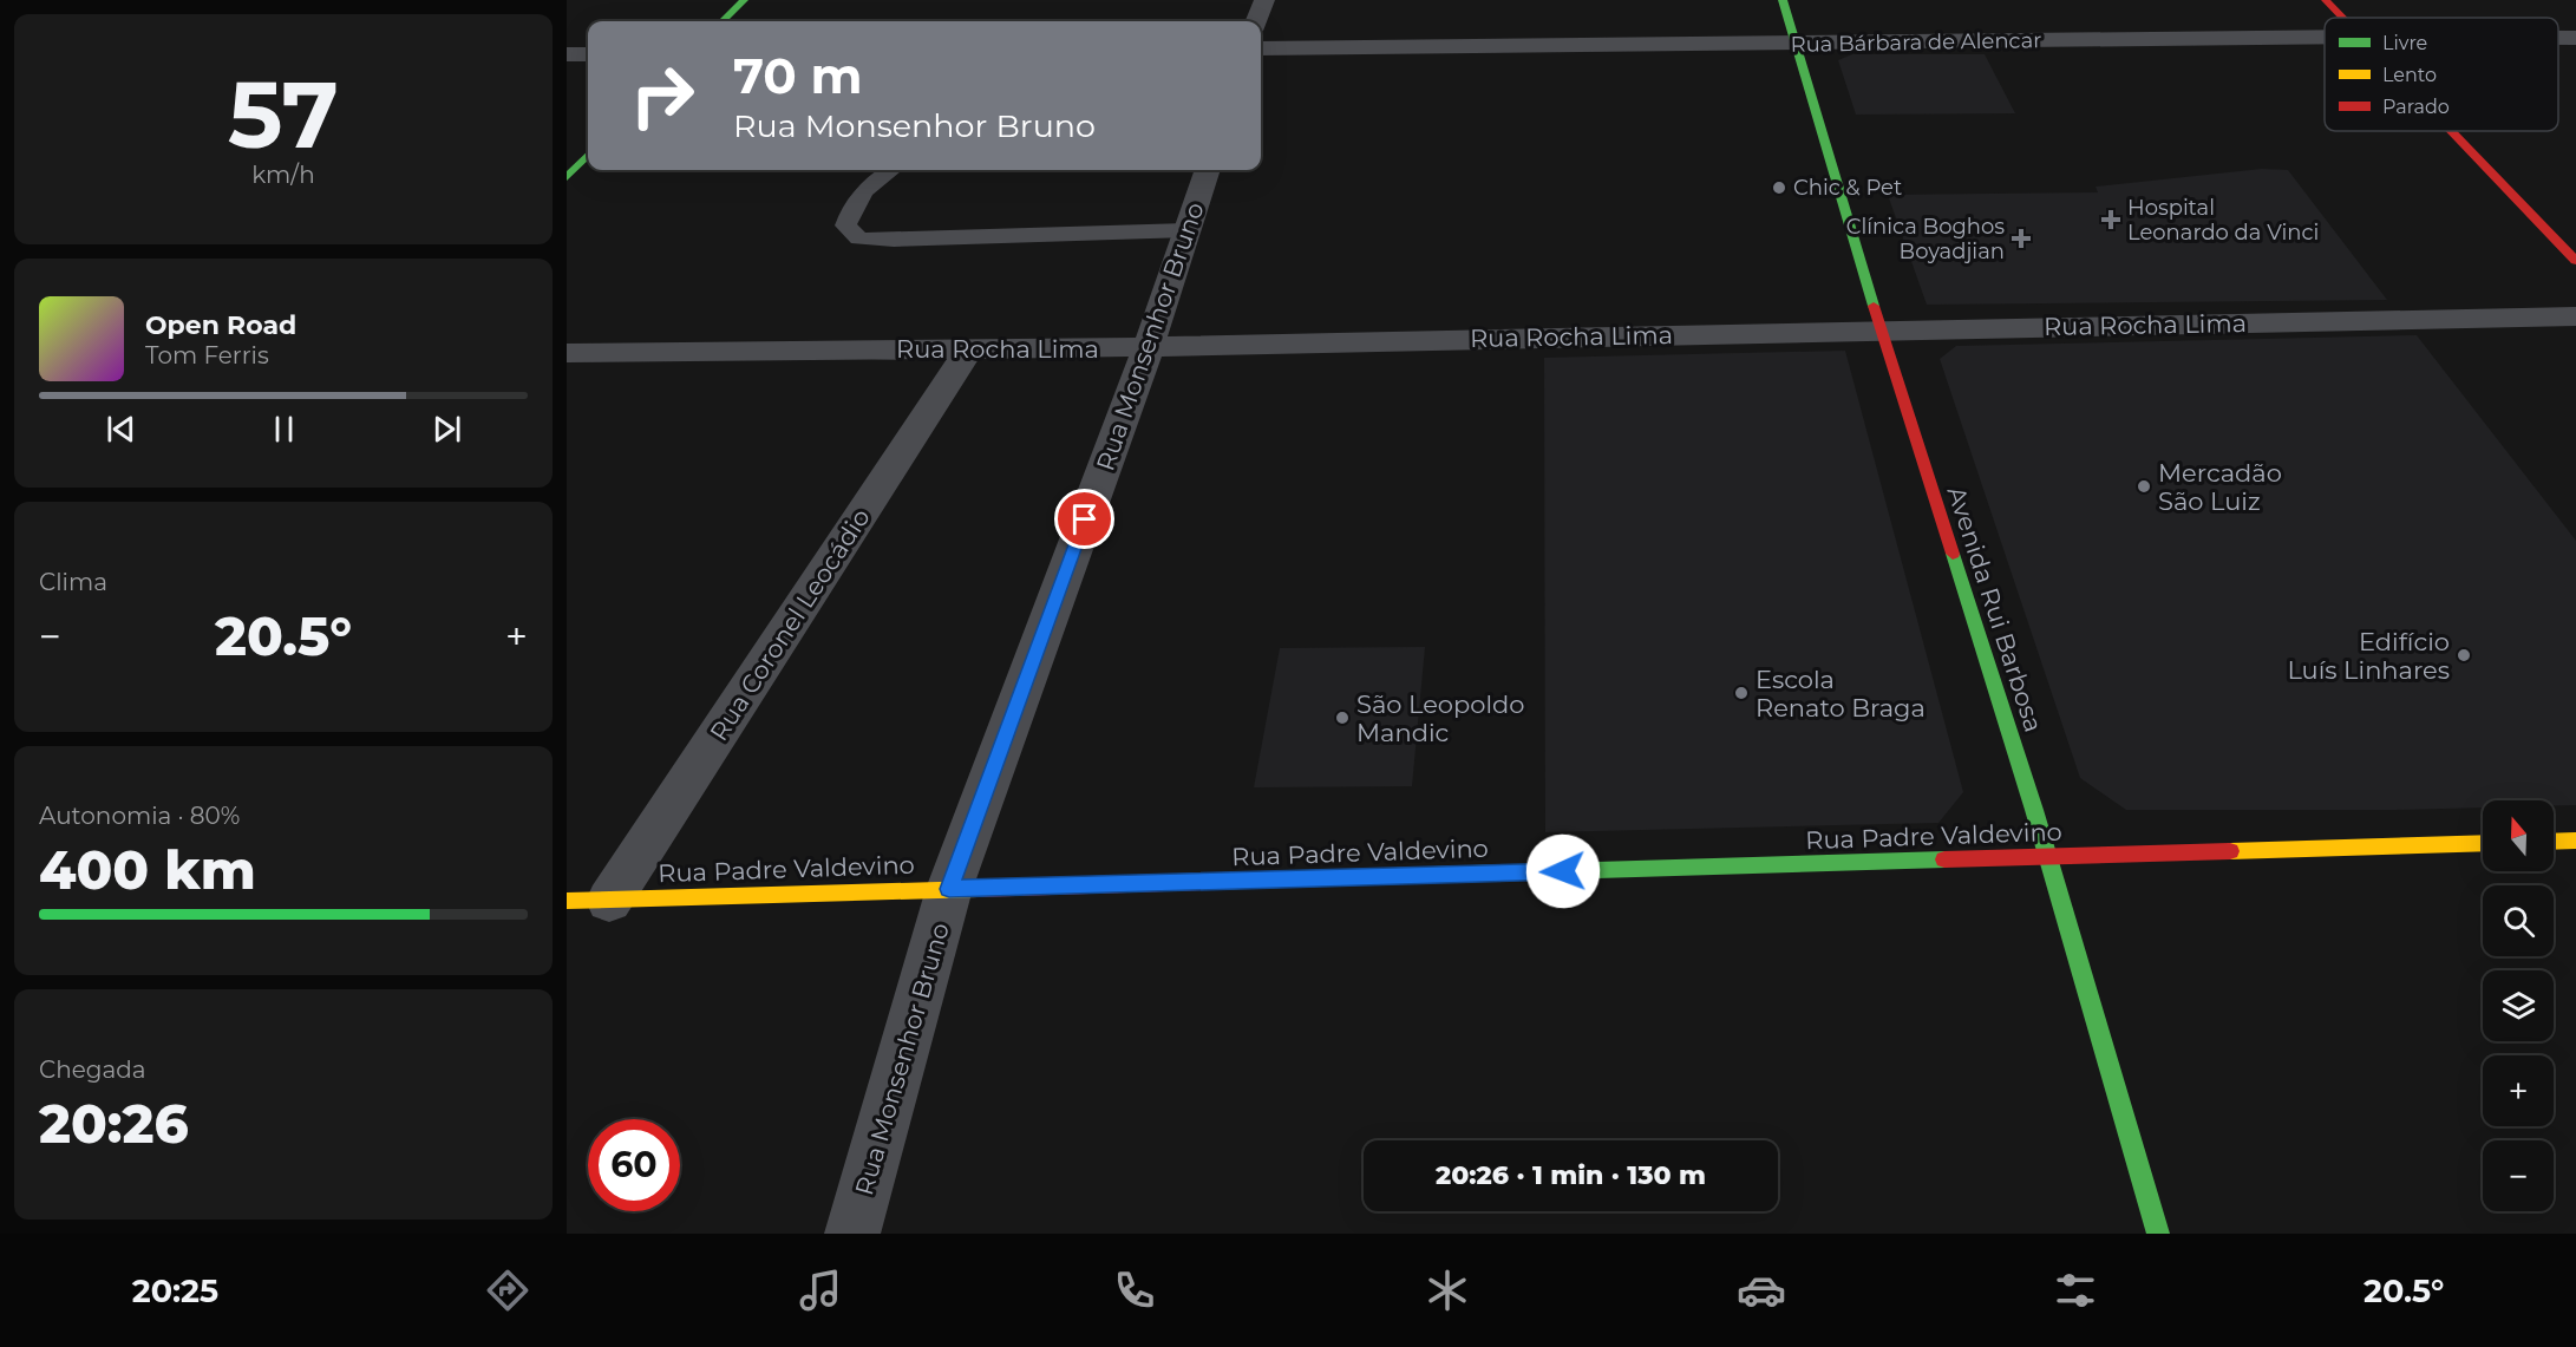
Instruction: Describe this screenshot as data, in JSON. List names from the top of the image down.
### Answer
{
  "streets": {
    "main road": ["Avenida Rui Barbosa", "Rua Padre Valdevino"],
    "street": [
      "Rua Bárbara de Alencar",
      "Rua Rocha Lima",
      "Rua Monsenhor Bruno",
      "Rua Coronel Leocádio"
    ]
  },
  "crossings": [
    ["Rua Bárbara de Alencar", "Avenida Rui Barbosa"],
    ["Rua Rocha Lima", "Rua Monsenhor Bruno"],
    ["Rua Rocha Lima", "Avenida Rui Barbosa"],
    ["Rua Rocha Lima", "Rua Coronel Leocádio"],
    ["Rua Monsenhor Bruno", "Rua Padre Valdevino"],
    ["Avenida Rui Barbosa", "Rua Padre Valdevino"],
    ["Rua Coronel Leocádio", "Rua Padre Valdevino"]
  ],
  "places": {
    "other": [
      "Chic & Pet",
      "Mercadão São Luiz",
      "Edifício Luís Linhares",
      "Escola Renato Braga",
      "São Leopoldo Mandic"
    ],
    "health": ["Hospital Leonardo da Vinci", "Clínica Boghos Boyadjian"]
  },
  "legend": ["Livre", "Lento", "Parado"],
  "north": "top",
  "page": {
    "tile": [
      ["57", "km/h"],
      "Clima",
      ["Autonomia · 80%", "400 km"],
      ["Chegada", "20:26"]
    ],
    "turn": ["70 m", "Rua Monsenhor Bruno"],
    "song": ["Open Road", "Tom Ferris"],
    "heat": ["−", "20.5°", "+"],
    "map_buttons": ["+", "−"],
    "limit": "60",
    "trip": "20:26 · 1 min · 130 m",
    "tabs": ["20:25", "20.5°"]
  }
}
